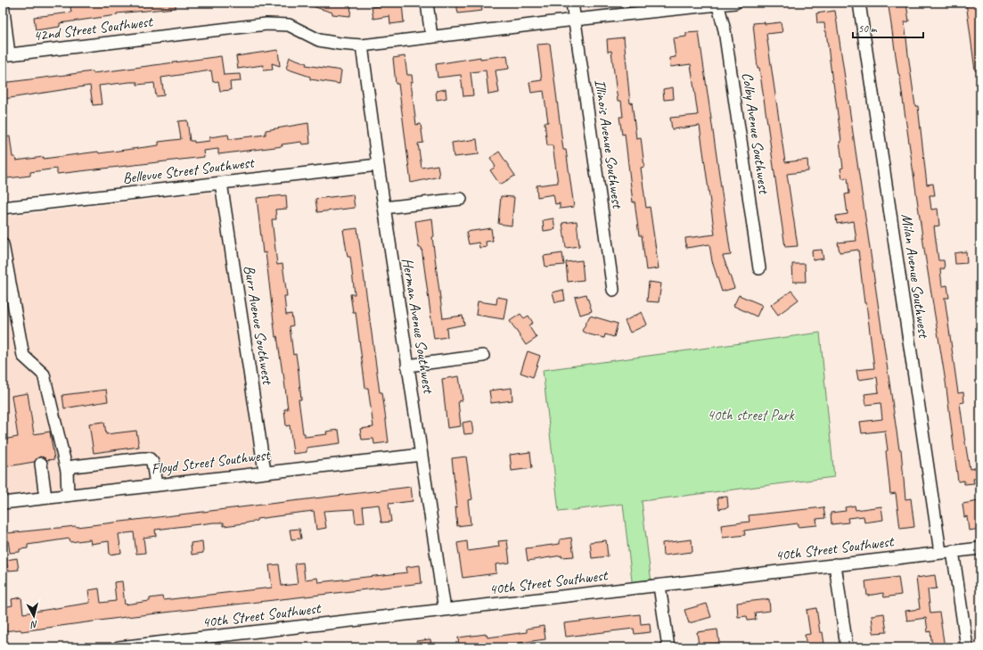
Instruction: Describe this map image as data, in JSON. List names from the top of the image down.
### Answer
{
  "streets": {
    "street": [
      "42nd Street Southwest",
      "Colby Avenue Southwest",
      "Illinois Avenue Southwest",
      "Bellevue Street Southwest",
      "Milan Avenue Southwest",
      "Burr Avenue Southwest",
      "Herman Avenue Southwest",
      "Floyd Street Southwest",
      "40th Street Southwest"
    ]
  },
  "crossings": [
    ["42nd Street Southwest", "Colby Avenue Southwest"],
    ["42nd Street Southwest", "Illinois Avenue Southwest"],
    ["42nd Street Southwest", "Herman Avenue Southwest"],
    ["Bellevue Street Southwest", "Burr Avenue Southwest"],
    ["Bellevue Street Southwest", "Herman Avenue Southwest"],
    ["Milan Avenue Southwest", "40th Street Southwest"],
    ["Burr Avenue Southwest", "Floyd Street Southwest"],
    ["Herman Avenue Southwest", "Floyd Street Southwest"],
    ["Herman Avenue Southwest", "40th Street Southwest"]
  ],
  "parks": ["40th street Park"],
  "scale_bar": "50 m",
  "north": "bottom"
}
